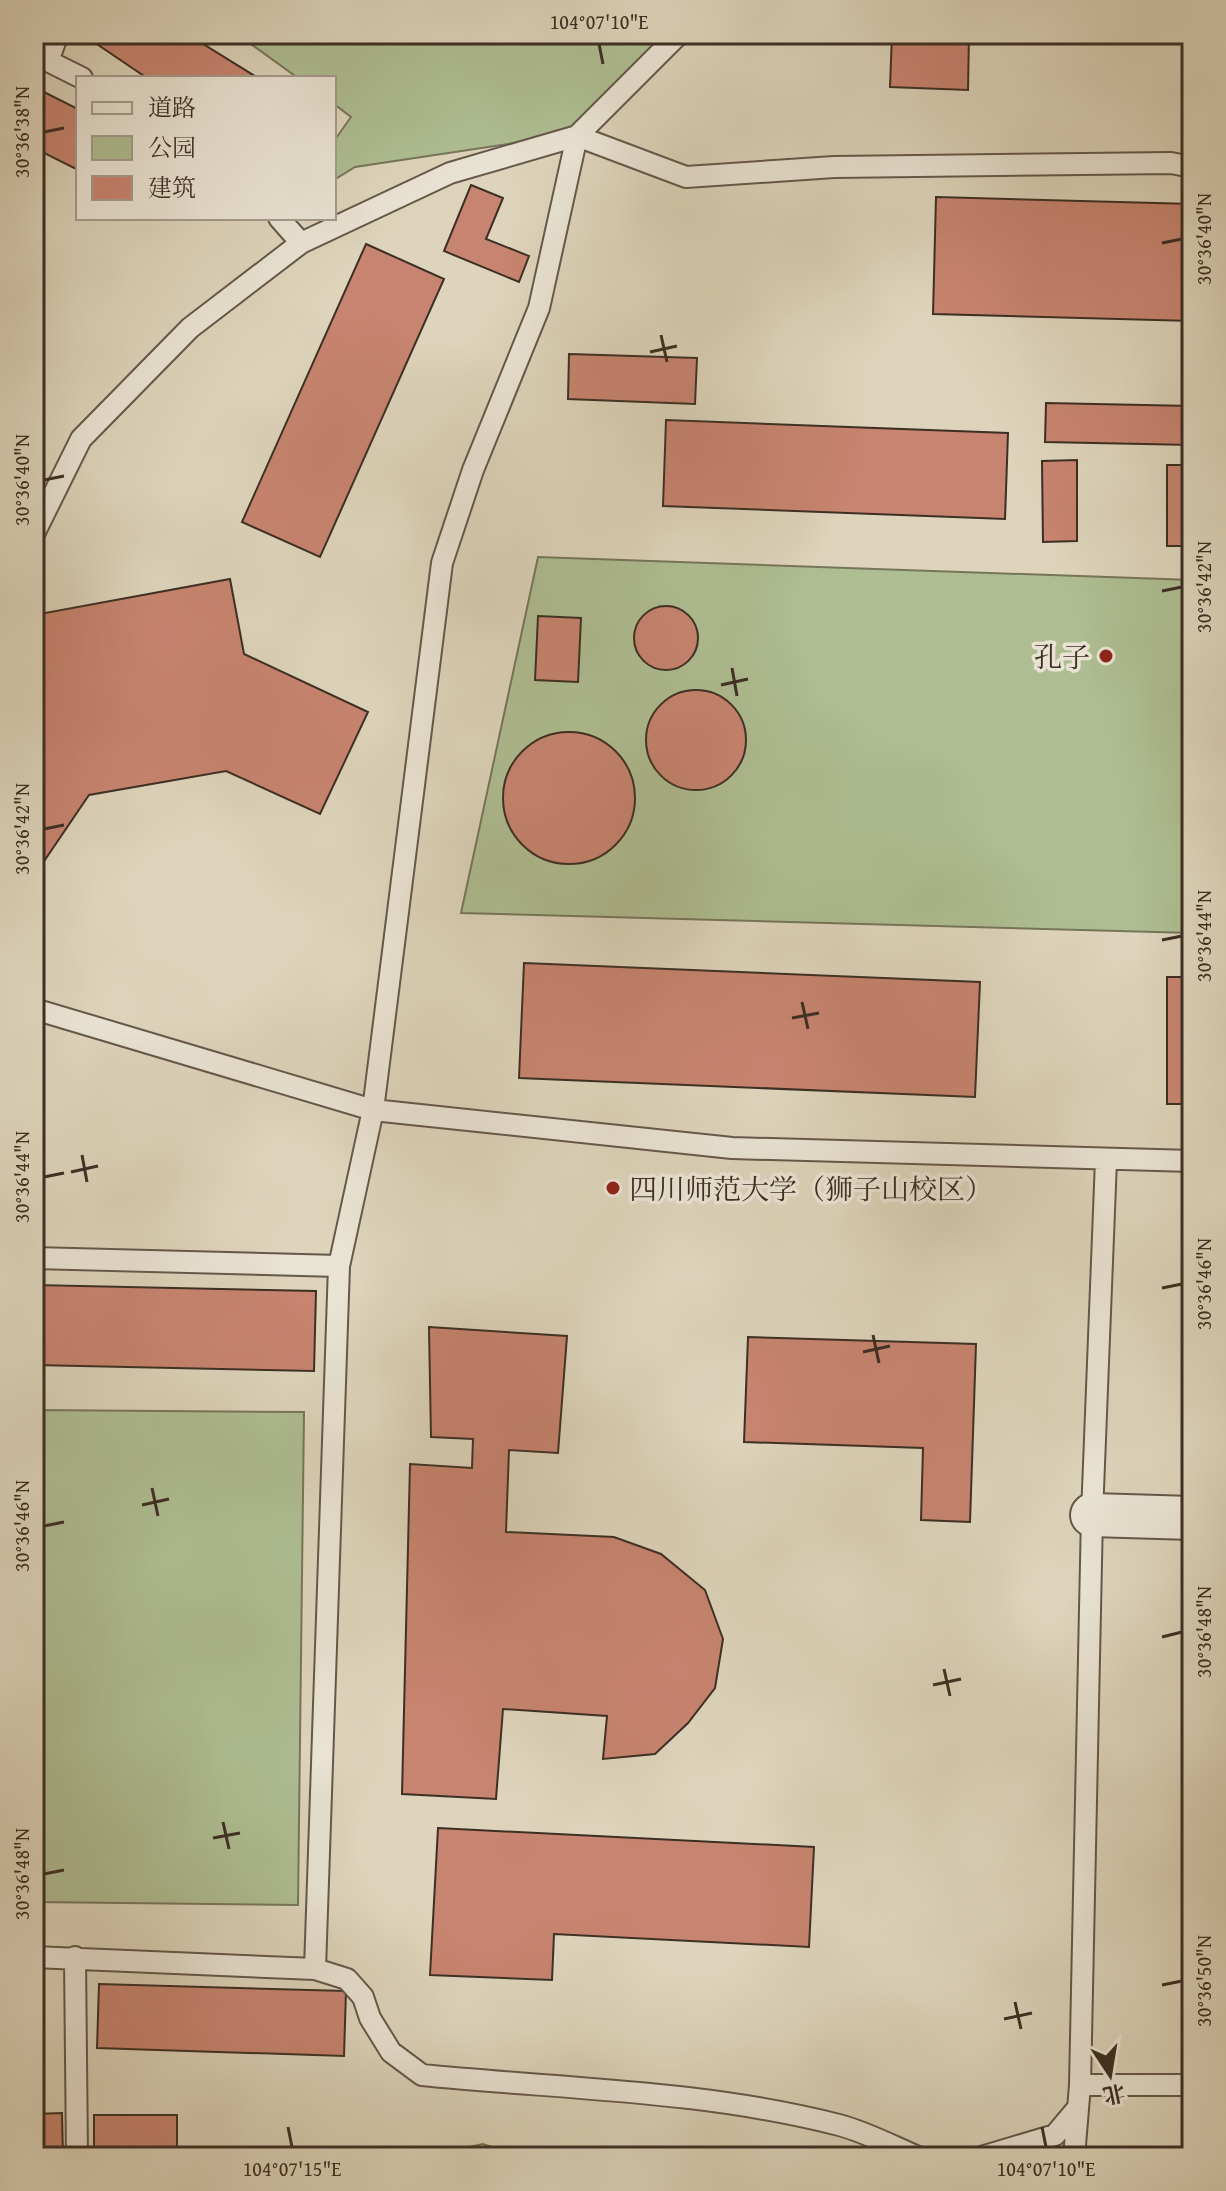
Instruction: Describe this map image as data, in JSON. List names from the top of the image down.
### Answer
{
  "places": ["孔子", "四川师范大学（狮子山校区）"],
  "legend": ["道路", "公园", "建筑"],
  "north": "bottom",
  "coordinates": [
    "104°07'10\"E",
    "30°36'38\"N",
    "30°36'40\"N",
    "30°36'42\"N",
    "30°36'44\"N",
    "30°36'46\"N",
    "30°36'48\"N",
    "30°36'50\"N",
    "104°07'15\"E"
  ]
}
